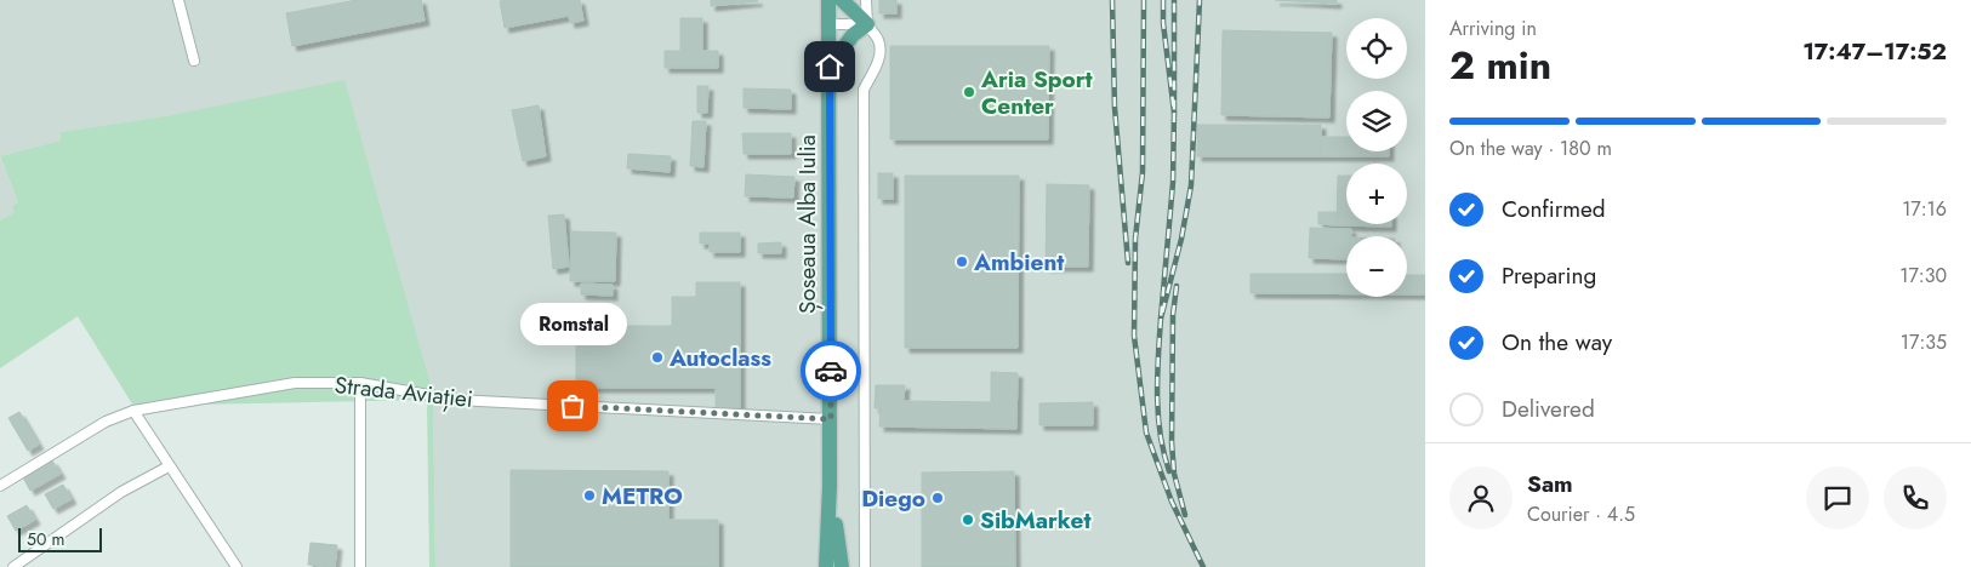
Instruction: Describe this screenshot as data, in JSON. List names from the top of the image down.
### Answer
{
  "streets": {
    "main road": ["Șoseaua Alba Iulia"],
    "street": ["Strada Aviației"]
  },
  "crossings": [
    ["Șoseaua Alba Iulia", "Strada Aviației"]
  ],
  "places": [
    "Aria Sport Center",
    "Ambient",
    "Autoclass",
    "Romstal",
    "METRO",
    "Diego",
    "SibMarket"
  ],
  "scale_bar": "50 m",
  "page": {
    "heading": ["2 min", "Arriving in", "17:47–17:52"],
    "panel": ["Sam", "Courier · 4.5"],
    "map_buttons": ["+", "−"],
    "bar": "On the way · 180 m",
    "list": [
      ["Confirmed", "17:16"],
      ["Preparing", "17:30"],
      ["On the way", "17:35"],
      "Delivered"
    ],
    "bubble": "Romstal",
    "scale": "50 m"
  }
}
